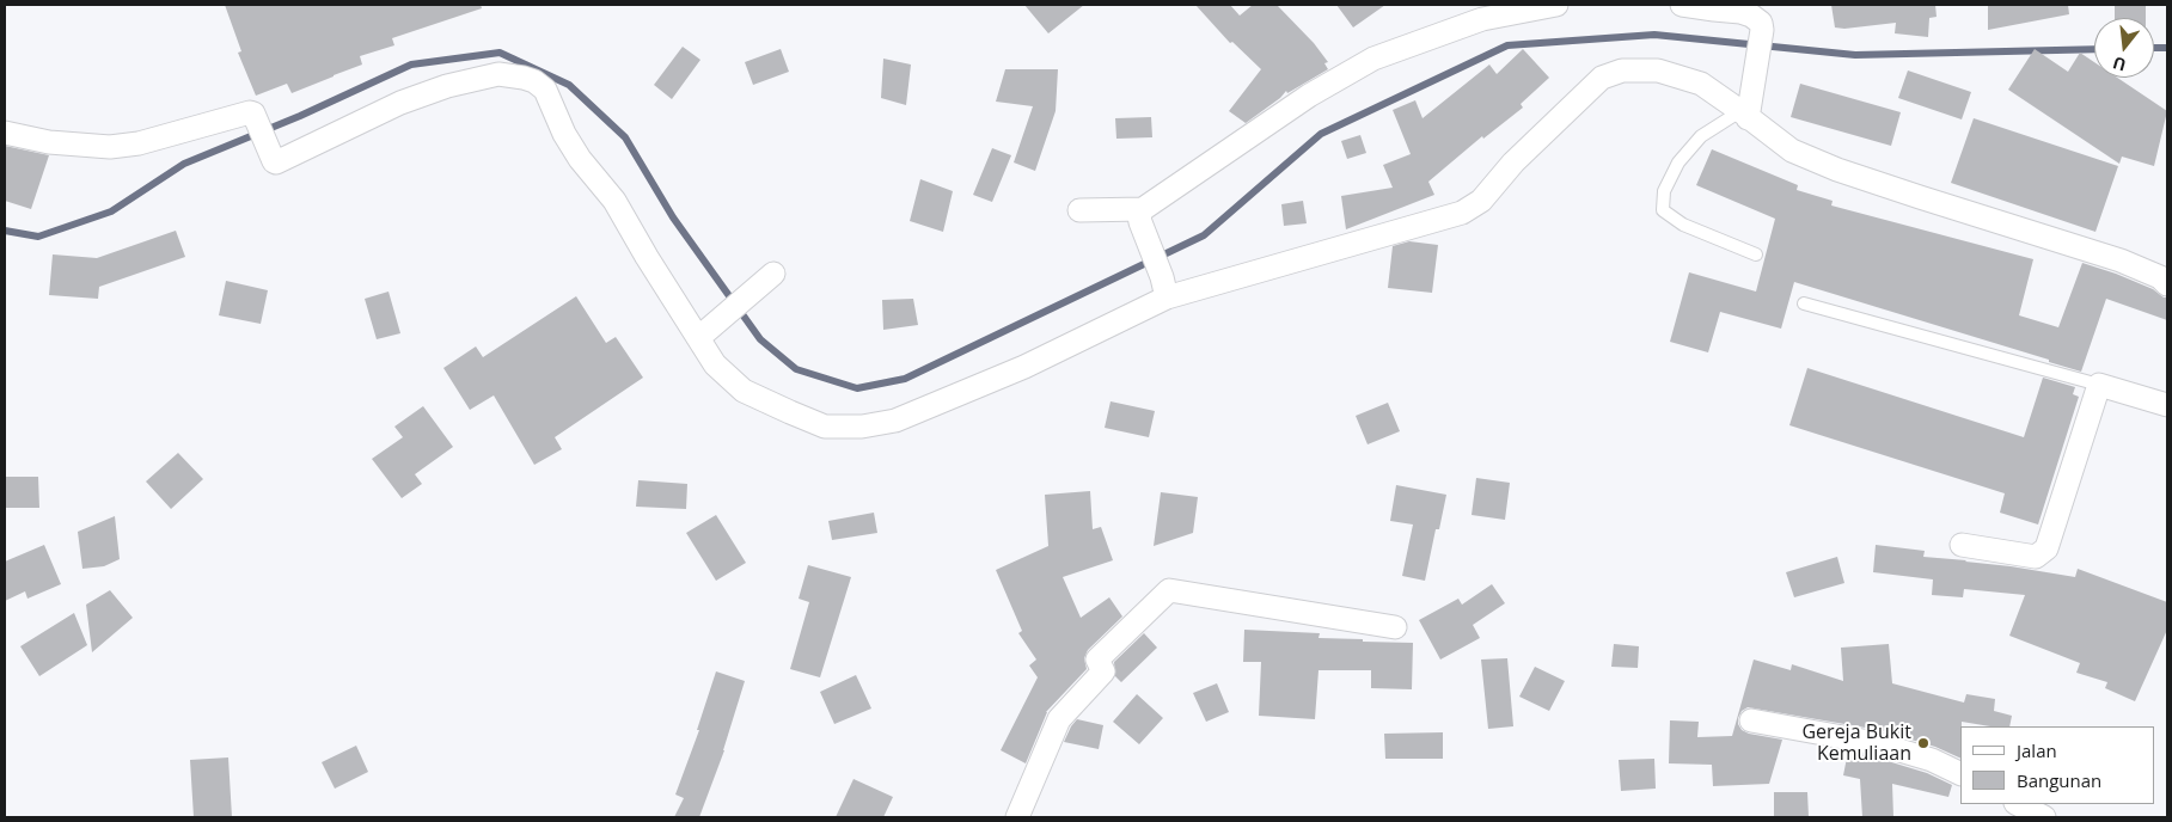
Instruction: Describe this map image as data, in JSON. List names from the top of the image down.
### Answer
{
  "places": ["Gereja Bukit Kemuliaan"],
  "legend": ["Jalan", "Bangunan"],
  "north": "bottom"
}
